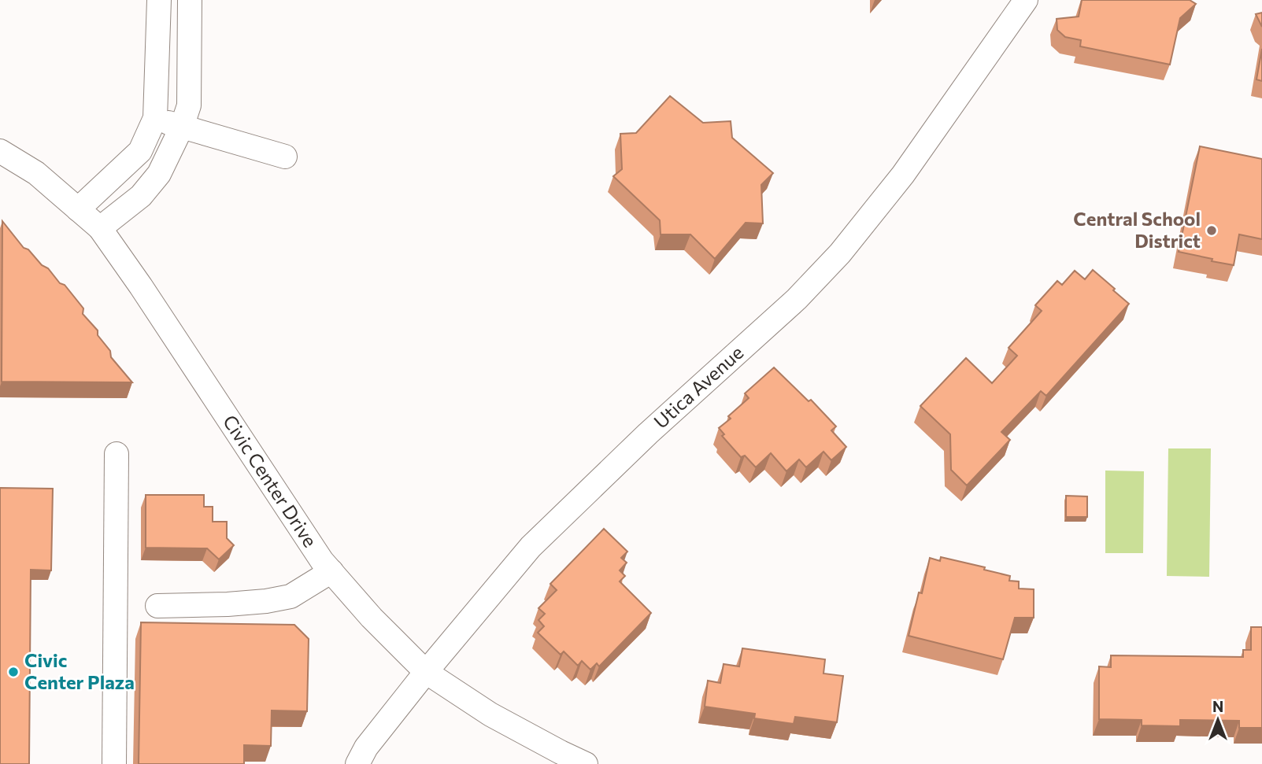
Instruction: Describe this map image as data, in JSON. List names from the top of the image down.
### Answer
{
  "streets": {
    "street": ["Utica Avenue", "Civic Center Drive"]
  },
  "crossings": [
    ["Utica Avenue", "Civic Center Drive"]
  ],
  "places": ["Central School District", "Civic Center Plaza"],
  "north": "top"
}
